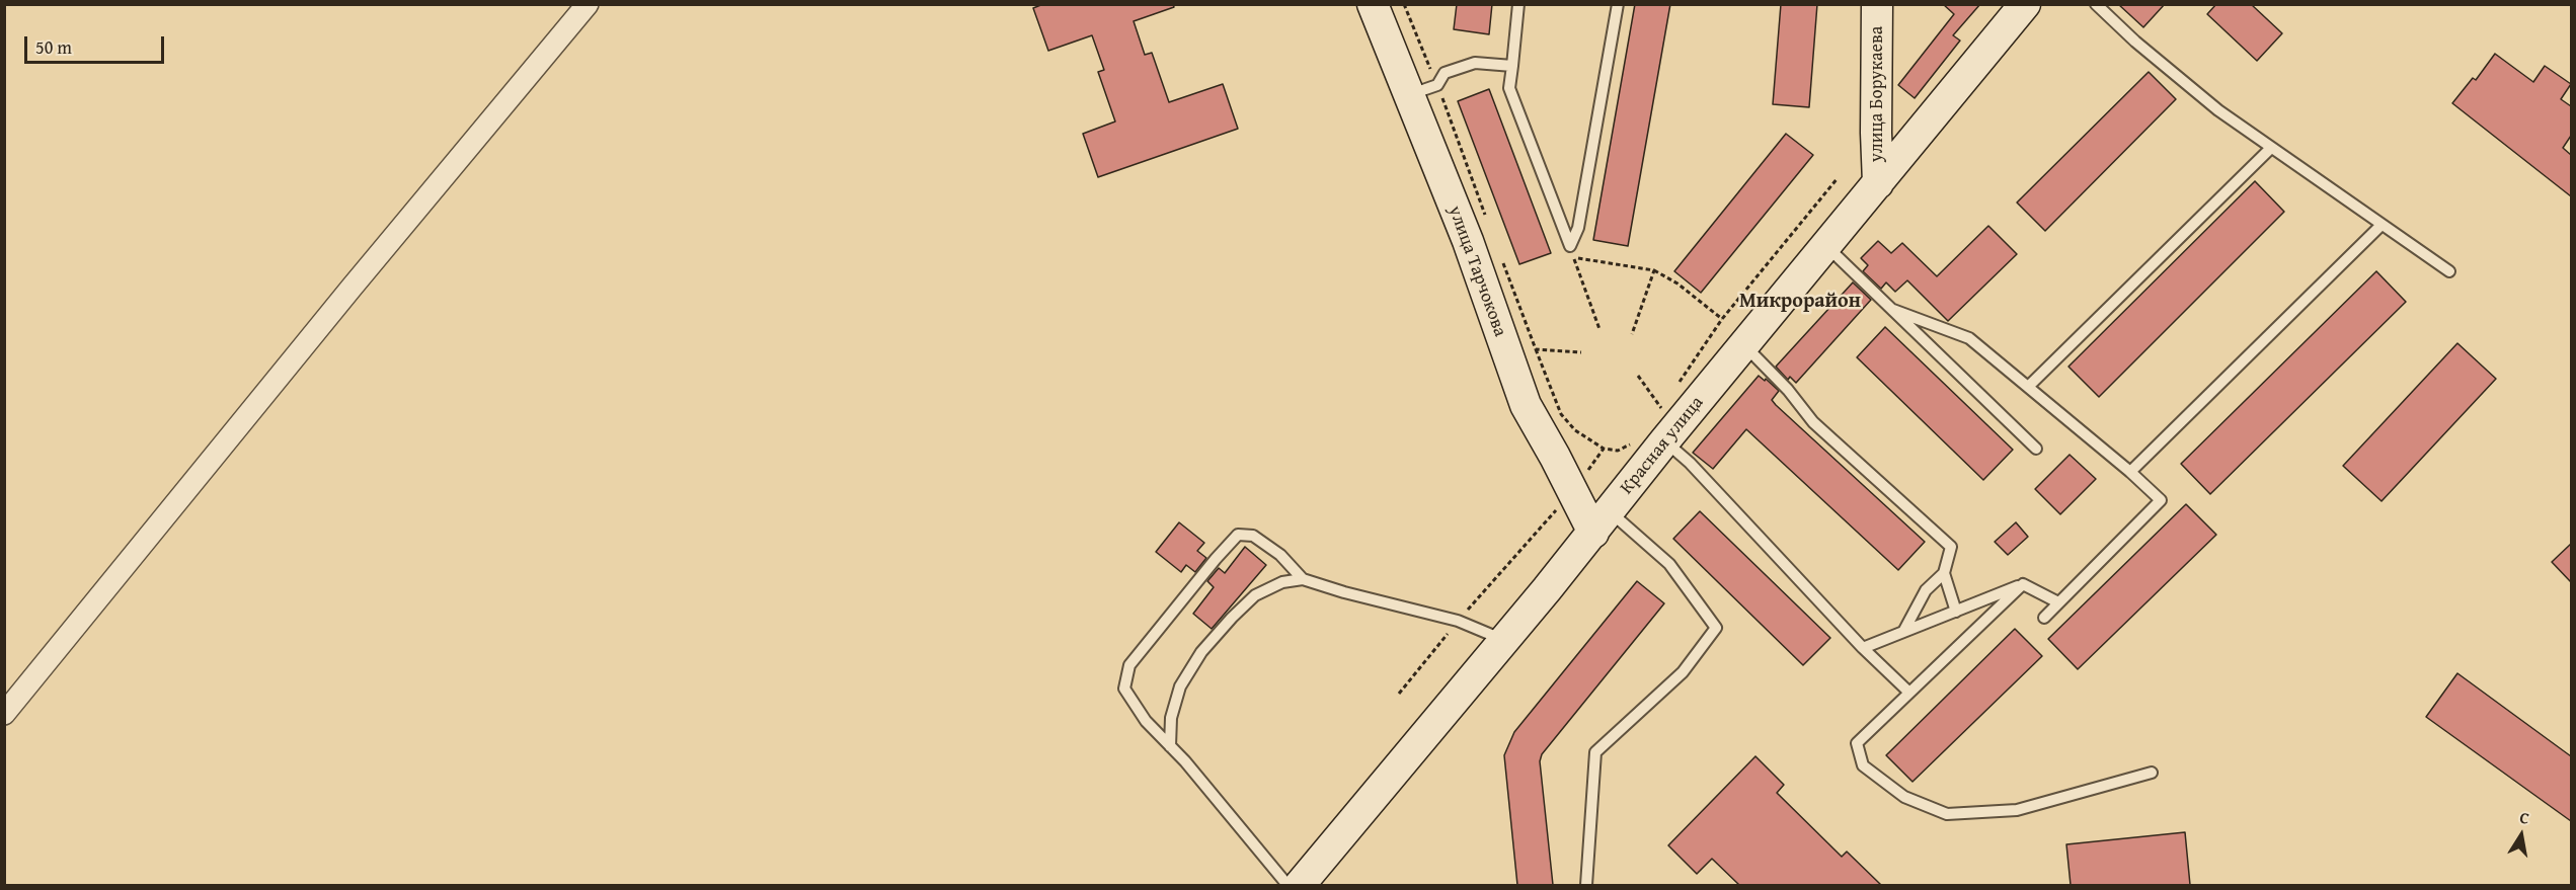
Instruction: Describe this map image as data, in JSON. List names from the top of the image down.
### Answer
{
  "streets": {
    "main road": ["улица Борукаева", "улица Тарчокова", "Красная улица"]
  },
  "crossings": [
    ["улица Борукаева", "Красная улица"],
    ["улица Тарчокова", "Красная улица"]
  ],
  "districts": ["Микрорайон"],
  "scale_bar": "50 m",
  "north": "top"
}
